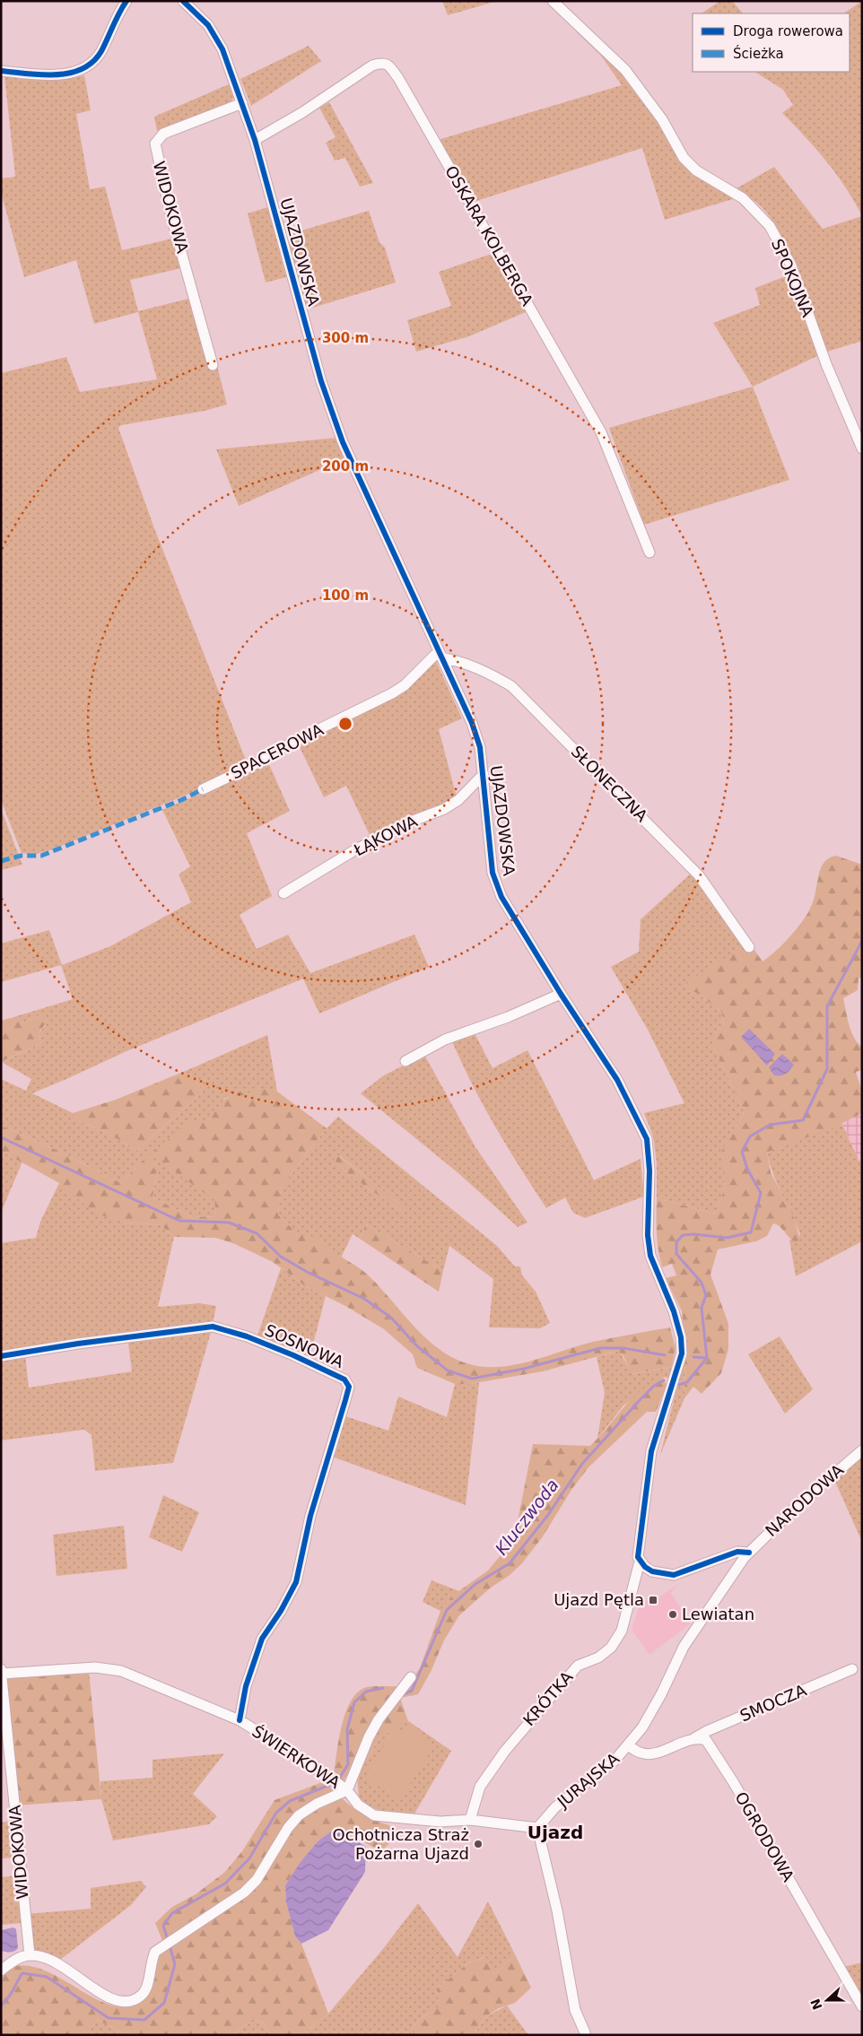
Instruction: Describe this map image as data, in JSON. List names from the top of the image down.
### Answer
{
  "streets": {
    "street": [
      "WIDOKOWA",
      "OSKARA KOLBERGA",
      "UJAZDOWSKA",
      "SPOKOJNA",
      "SPACEROWA",
      "SŁONECZNA",
      "ŁĄKOWA",
      "SOSNOWA",
      "NARODOWA",
      "KRÓTKA",
      "SMOCZA",
      "ŚWIERKOWA",
      "JURAJSKA",
      "OGRODOWA"
    ]
  },
  "crossings": [
    ["WIDOKOWA", "UJAZDOWSKA"],
    ["WIDOKOWA", "ŚWIERKOWA"],
    ["OSKARA KOLBERGA", "UJAZDOWSKA"],
    ["UJAZDOWSKA", "SPACEROWA"],
    ["UJAZDOWSKA", "SŁONECZNA"],
    ["UJAZDOWSKA", "ŁĄKOWA"],
    ["UJAZDOWSKA", "KRÓTKA"],
    ["SPACEROWA", "SŁONECZNA"],
    ["SOSNOWA", "ŚWIERKOWA"],
    ["NARODOWA", "JURAJSKA"],
    ["KRÓTKA", "ŚWIERKOWA"],
    ["SMOCZA", "OGRODOWA"],
    ["ŚWIERKOWA", "JURAJSKA"]
  ],
  "districts": ["Ujazd"],
  "water": ["Kluczwoda"],
  "places": {
    "transit": ["Ujazd Pętla"],
    "other": ["Lewiatan", "Ochotnicza Straż Pożarna Ujazd"]
  },
  "legend": ["Droga rowerowa", "Ścieżka"],
  "north": "left",
  "rings": ["300 m", "200 m", "100 m"]
}
